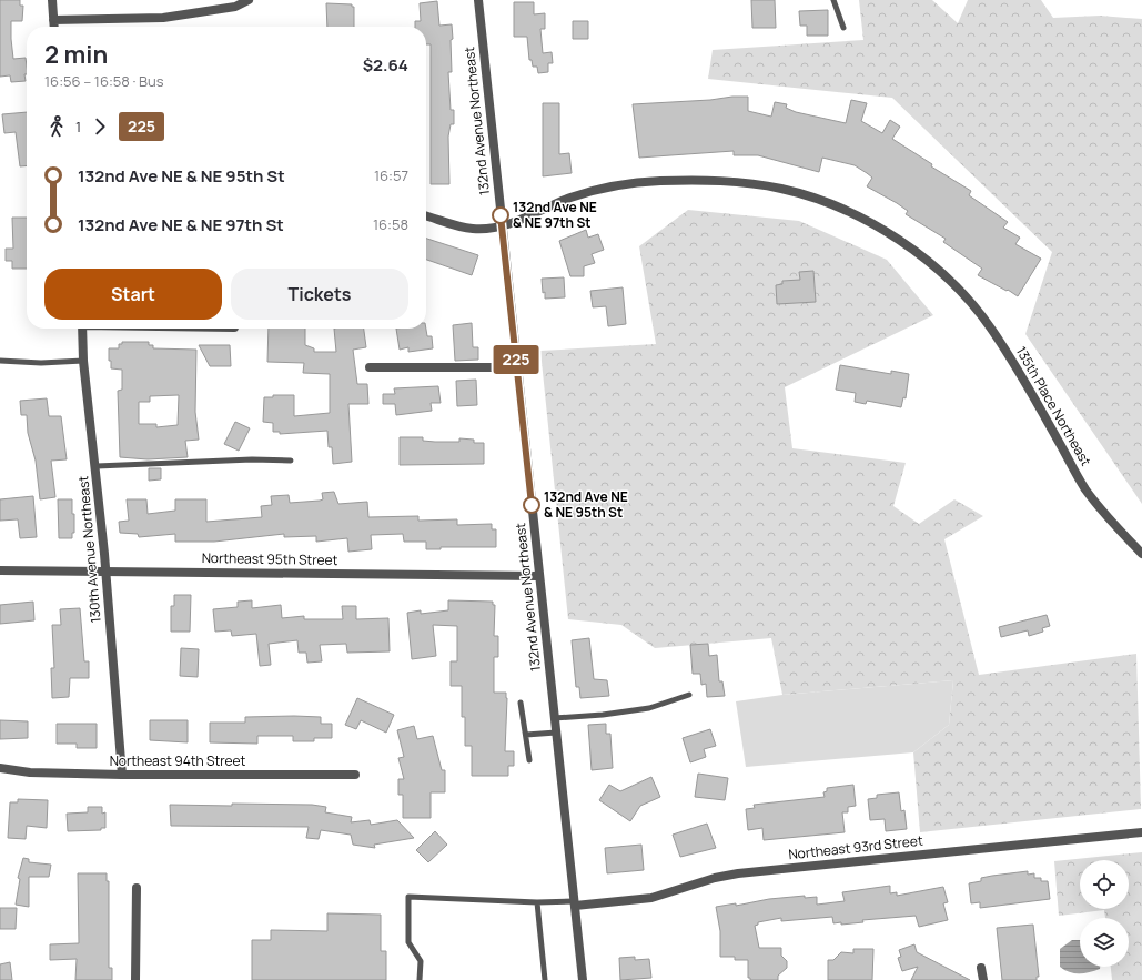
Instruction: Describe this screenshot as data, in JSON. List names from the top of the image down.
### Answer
{
  "streets": {
    "street": [
      "132nd Avenue Northeast",
      "135th Place Northeast",
      "130th Avenue Northeast",
      "Northeast 95th Street",
      "Northeast 94th Street",
      "Northeast 93rd Street"
    ]
  },
  "crossings": [
    ["132nd Avenue Northeast", "135th Place Northeast"],
    ["132nd Avenue Northeast", "Northeast 95th Street"],
    ["132nd Avenue Northeast", "Northeast 93rd Street"],
    ["130th Avenue Northeast", "Northeast 95th Street"],
    ["130th Avenue Northeast", "Northeast 94th Street"]
  ],
  "places": ["132nd Ave NE & NE 97th St", "132nd Ave NE & NE 95th St"],
  "lines": ["bus line 225"],
  "page": {
    "on_map": "225",
    "heading": ["2 min", "16:56 – 16:58 · Bus", "$2.64"],
    "legs": ["1", "225"],
    "list": [
      {
        "name": "132nd Ave NE & NE 95th St",
        "value": "16:57"
      },
      {
        "name": "132nd Ave NE & NE 97th St",
        "value": "16:58"
      }
    ],
    "buttons": ["Start", "Tickets"]
  }
}
